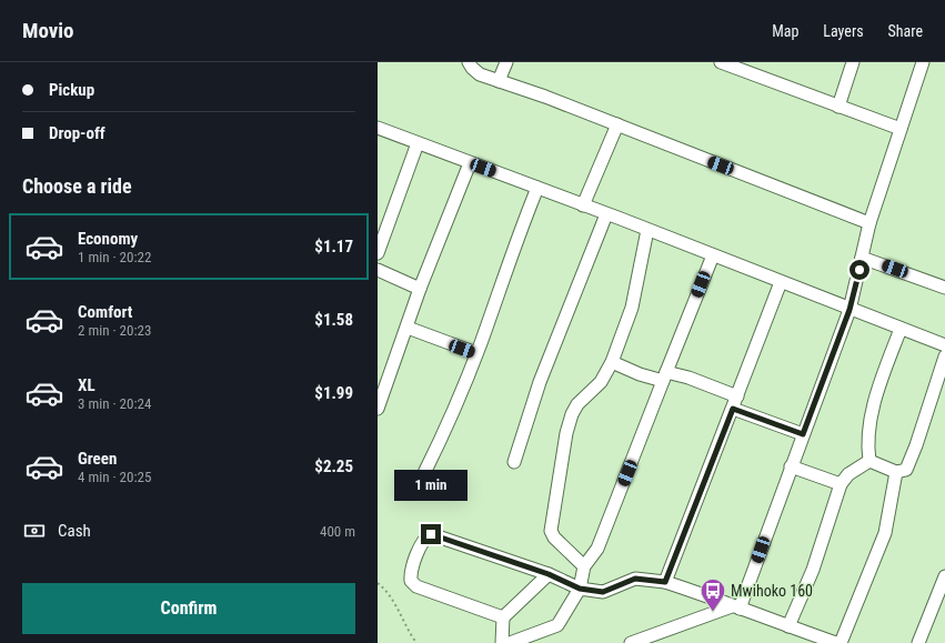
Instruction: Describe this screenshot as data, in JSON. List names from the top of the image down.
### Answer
{
  "places": {
    "bus stop": ["Mwihoko 160"]
  },
  "page": {
    "header": "Movio",
    "nav": ["Map", "Layers", "Share"],
    "banner": ["Pickup", "Drop-off"],
    "heading": "Choose a ride",
    "list": [
      {
        "name": "Economy",
        "note": "1 min · 20:22",
        "value": "$1.17"
      },
      {
        "name": "Comfort",
        "note": "2 min · 20:23",
        "value": "$1.58"
      },
      {
        "name": "XL",
        "note": "3 min · 20:24",
        "value": "$1.99"
      },
      {
        "name": "Green",
        "note": "4 min · 20:25",
        "value": "$2.25"
      }
    ],
    "bubble": "1 min",
    "pay": ["Cash", "400 m"],
    "buttons": "Confirm"
  }
}
